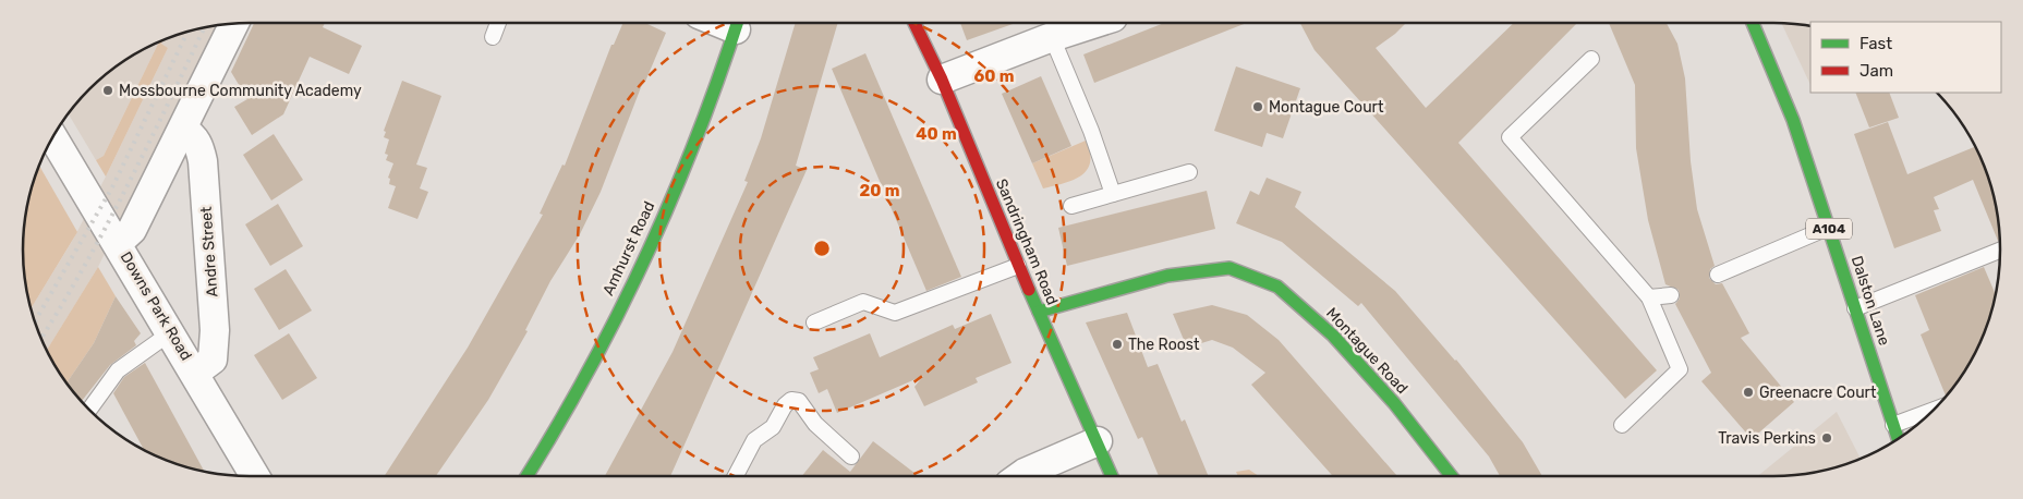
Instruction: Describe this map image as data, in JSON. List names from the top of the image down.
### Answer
{
  "streets": {
    "street": [
      "A104",
      "Sandringham Road",
      "Amhurst Road",
      "Andre Street",
      "Dalston Lane",
      "Downs Park Road",
      "Montague Road"
    ]
  },
  "crossings": [
    ["Sandringham Road", "Montague Road"],
    ["Andre Street", "Downs Park Road"]
  ],
  "places": [
    "Mossbourne Community Academy",
    "Montague Court",
    "The Roost",
    "Greenacre Court",
    "Travis Perkins"
  ],
  "legend": ["Fast", "Jam"],
  "rings": ["60 m", "40 m", "20 m"]
}
